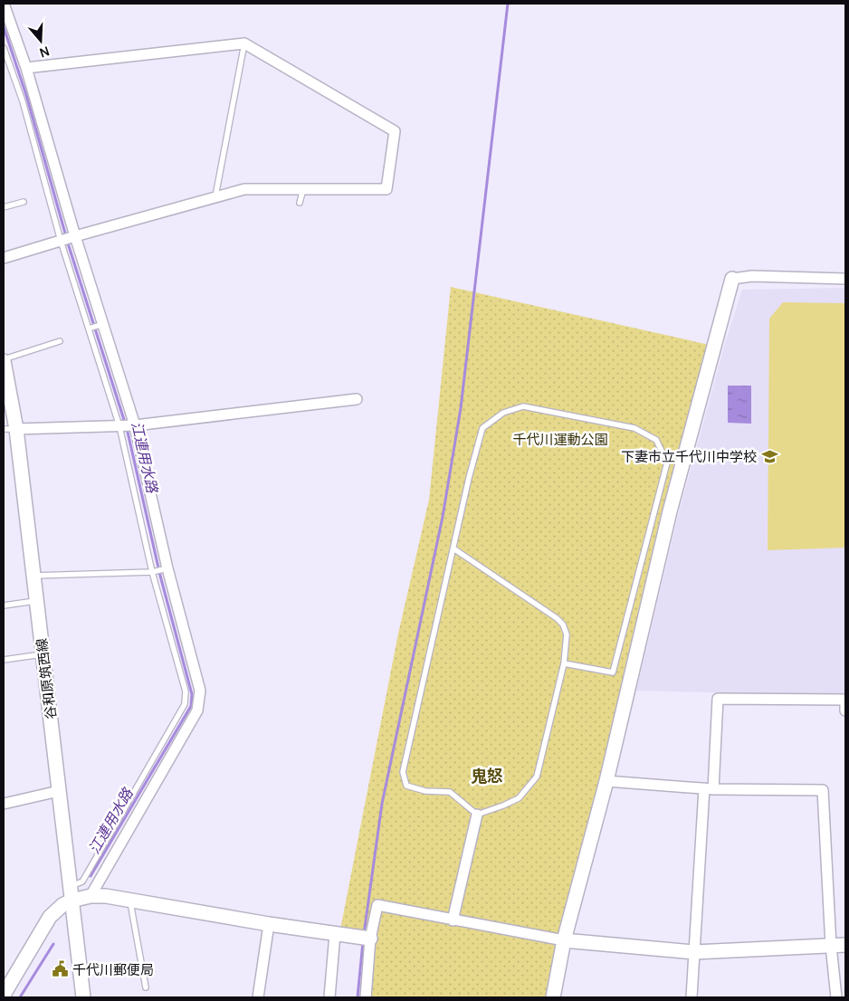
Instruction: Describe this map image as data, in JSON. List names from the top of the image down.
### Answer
{
  "streets": {
    "street": ["谷和原筑西線"]
  },
  "districts": ["鬼怒"],
  "water": ["江連用水路"],
  "parks": ["千代川運動公園"],
  "places": {
    "school or university": ["下妻市立千代川中学校"],
    "public building": ["千代川郵便局"]
  },
  "north": "bottom"
}
